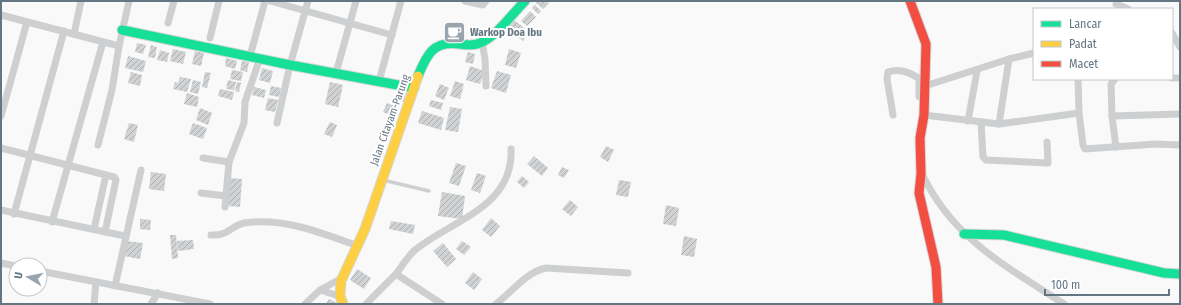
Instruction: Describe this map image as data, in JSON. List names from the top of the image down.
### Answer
{
  "streets": {
    "street": ["Jalan Citayam-Parung"]
  },
  "places": {
    "cafe": ["Warkop Doa Ibu"]
  },
  "legend": ["Lancar", "Padat", "Macet"],
  "scale_bar": "100 m",
  "north": "left"
}
